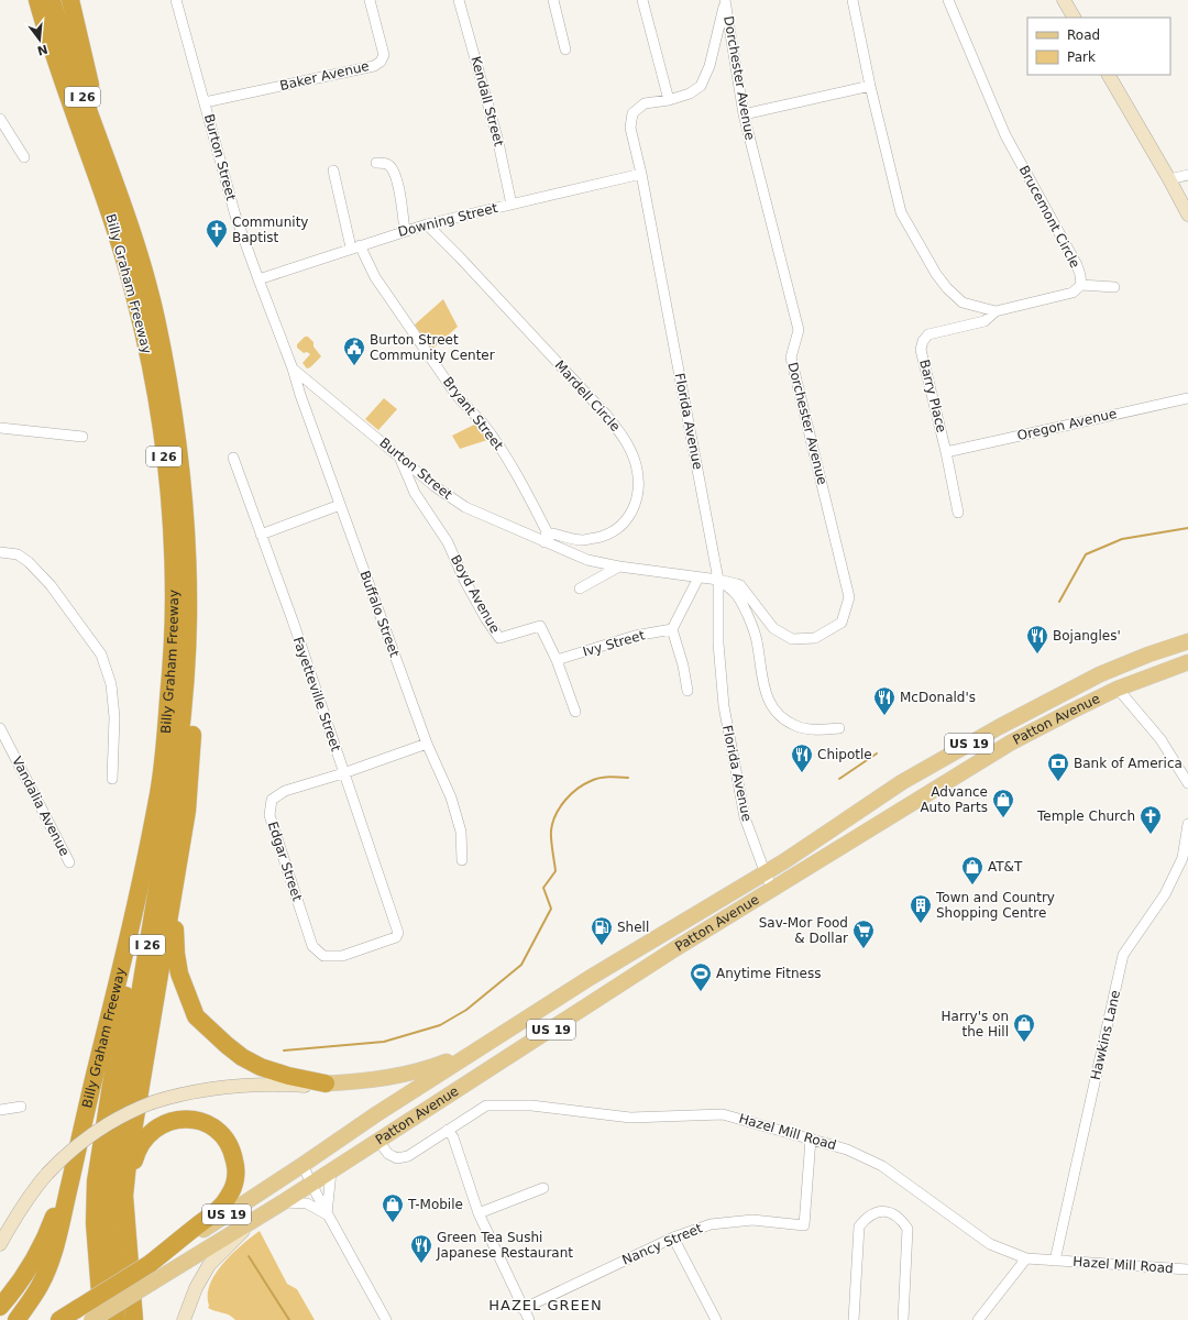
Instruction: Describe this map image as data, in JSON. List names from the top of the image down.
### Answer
{
  "streets": {
    "highway": [
      "I 26",
      "Billy Graham Freeway",
      "Patton Avenue",
      "US 19"
    ],
    "street": [
      "Baker Avenue",
      "Dorchester Avenue",
      "Kendall Street",
      "Burton Street",
      "Brucemont Circle",
      "Downing Street",
      "Mardell Circle",
      "Barry Place",
      "Bryant Street",
      "Florida Avenue",
      "Oregon Avenue",
      "Boyd Avenue",
      "Buffalo Street",
      "Ivy Street",
      "Fayetteville Street",
      "Vandalia Avenue",
      "Edgar Street",
      "Hawkins Lane",
      "Hazel Mill Road",
      "Nancy Street"
    ]
  },
  "crossings": [
    ["Baker Avenue", "Burton Street"],
    ["Dorchester Avenue", "Burton Street"],
    ["Dorchester Avenue", "Florida Avenue"],
    ["Kendall Street", "Downing Street"],
    ["Burton Street", "Downing Street"],
    ["Burton Street", "Mardell Circle"],
    ["Burton Street", "Bryant Street"],
    ["Burton Street", "Florida Avenue"],
    ["Burton Street", "Boyd Avenue"],
    ["Burton Street", "Buffalo Street"],
    ["Brucemont Circle", "Barry Place"],
    ["Downing Street", "Mardell Circle"],
    ["Downing Street", "Bryant Street"],
    ["Downing Street", "Florida Avenue"],
    ["Mardell Circle", "Bryant Street"],
    ["Barry Place", "Oregon Avenue"],
    ["Florida Avenue", "Patton Avenue"],
    ["Boyd Avenue", "Ivy Street"],
    ["Fayetteville Street", "Edgar Street"],
    ["Patton Avenue", "Hazel Mill Road"],
    ["Hawkins Lane", "Hazel Mill Road"],
    ["Hazel Mill Road", "Nancy Street"]
  ],
  "districts": ["HAZEL GREEN"],
  "places": {
    "church": ["Community Baptist", "Temple Church"],
    "public building": ["Burton Street Community Center"],
    "restaurant": [
      "Bojangles'",
      "McDonald's",
      "Chipotle",
      "Green Tea Sushi Japanese Restaurant"
    ],
    "bank": ["Bank of America"],
    "shop": [
      "Advance Auto Parts",
      "AT&T",
      "Harry's on the Hill",
      "T-Mobile"
    ],
    "building": ["Town and Country Shopping Centre"],
    "fuel station": ["Shell"],
    "supermarket": ["Sav-Mor Food & Dollar"],
    "sports": ["Anytime Fitness"]
  },
  "legend": ["Road", "Park"],
  "north": "bottom"
}
